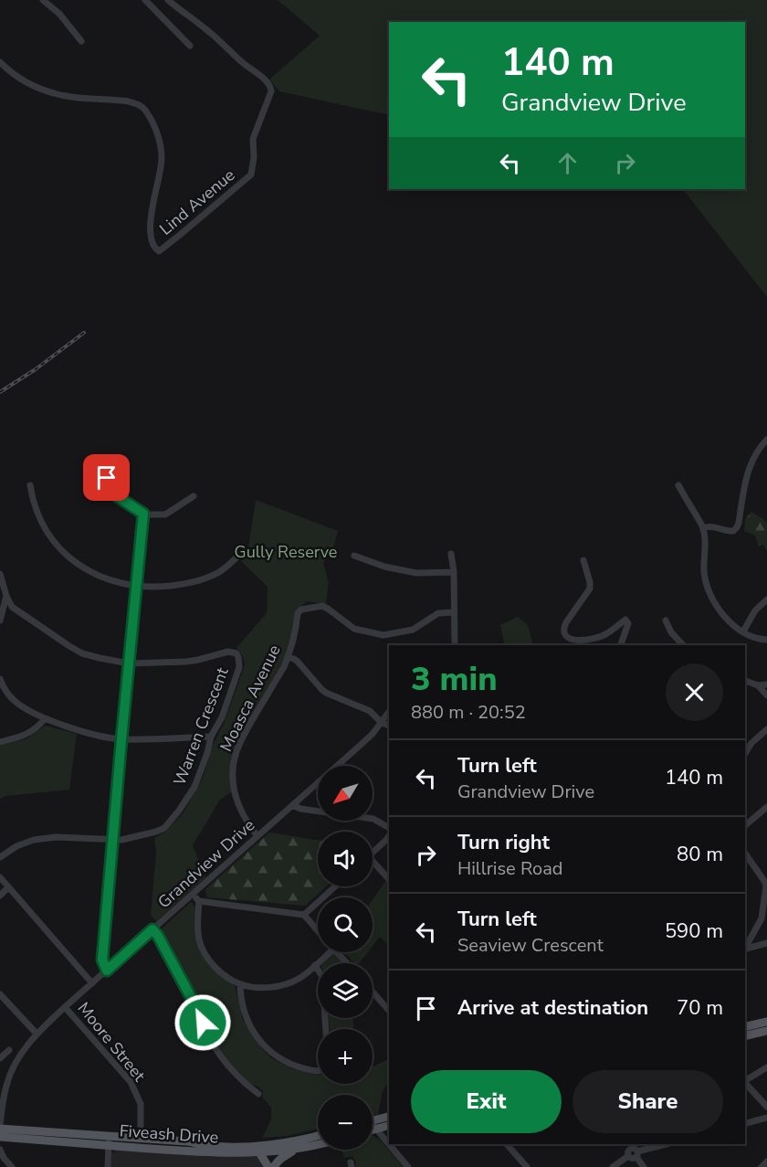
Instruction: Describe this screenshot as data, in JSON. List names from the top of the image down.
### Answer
{
  "streets": {
    "main road": ["Fiveash Drive"],
    "street": [
      "Lind Avenue",
      "Moasca Avenue",
      "Warren Crescent",
      "Grandview Drive",
      "Moore Street"
    ]
  },
  "crossings": [
    ["Moasca Avenue", "Grandview Drive"],
    ["Grandview Drive", "Moore Street"],
    ["Grandview Drive", "Fiveash Drive"]
  ],
  "parks": ["Gully Reserve"],
  "north": "bottom left",
  "page": {
    "turn": ["140 m", "Grandview Drive"],
    "heading": ["3 min", "880 m · 20:52"],
    "list": [
      {
        "name": "Turn left",
        "note": "Grandview Drive",
        "value": "140 m"
      },
      {
        "name": "Turn right",
        "note": "Hillrise Road",
        "value": "80 m"
      },
      {
        "name": "Turn left",
        "note": "Seaview Crescent",
        "value": "590 m"
      },
      {
        "name": "Arrive at destination",
        "value": "70 m"
      }
    ],
    "map_buttons": ["+", "−"],
    "buttons": ["Exit", "Share"]
  }
}
